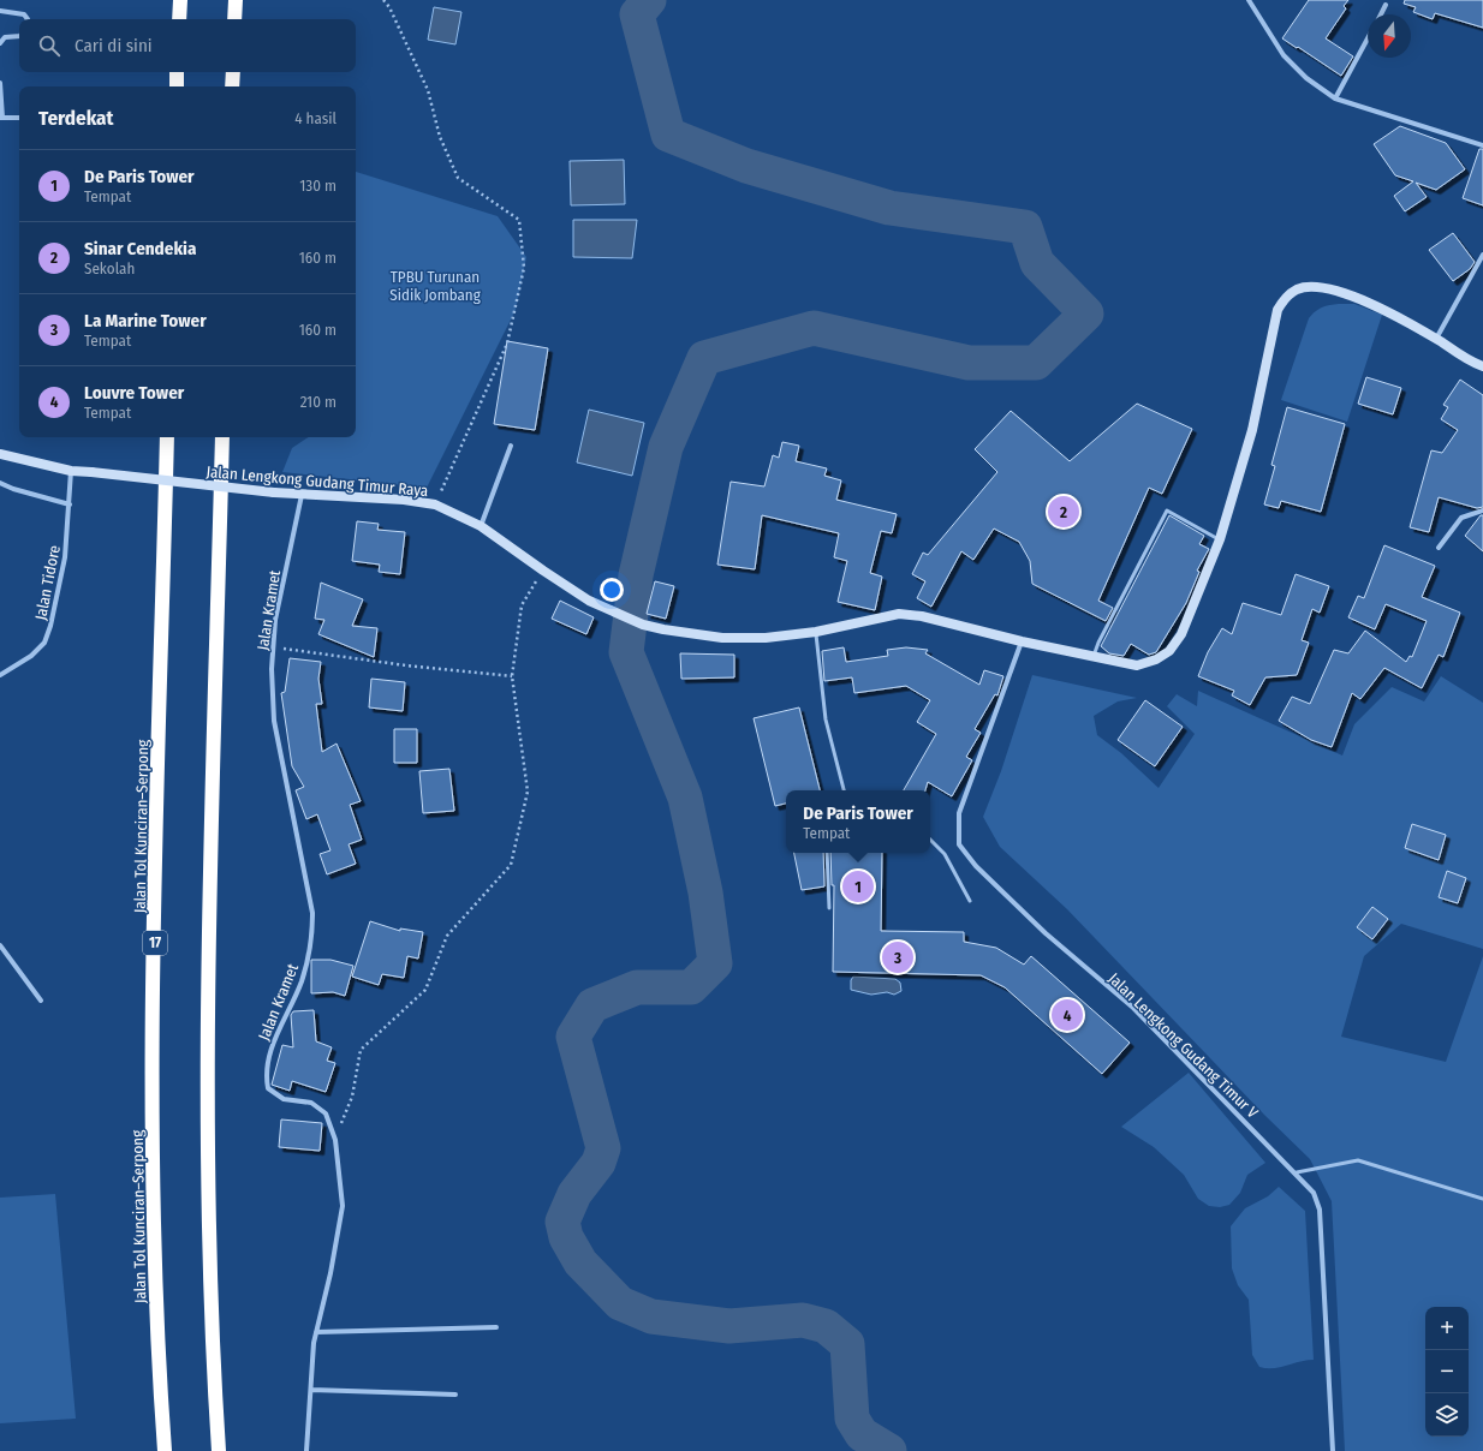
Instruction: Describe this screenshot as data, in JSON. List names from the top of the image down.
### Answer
{
  "streets": {
    "highway": ["Jalan Tol Kunciran–Serpong", "17"],
    "street": [
      "Jalan Lengkong Gudang Timur Raya",
      "Jalan Tidore",
      "Jalan Kramet",
      "Jalan Lengkong Gudang Timur V"
    ]
  },
  "crossings": [
    ["Jalan Lengkong Gudang Timur Raya", "Jalan Tidore"],
    ["Jalan Lengkong Gudang Timur Raya", "Jalan Kramet"],
    ["Jalan Lengkong Gudang Timur Raya", "Jalan Lengkong Gudang Timur V"]
  ],
  "parks": ["TPBU Turunan Sidik Jombang"],
  "north": "bottom",
  "page": {
    "search": "Cari di sini",
    "heading": ["Terdekat", "4 hasil"],
    "list": [
      {
        "mark": "1",
        "name": "De Paris Tower",
        "note": "Tempat",
        "value": "130 m"
      },
      {
        "mark": "2",
        "name": "Sinar Cendekia",
        "note": "Sekolah",
        "value": "160 m"
      },
      {
        "mark": "3",
        "name": "La Marine Tower",
        "note": "Tempat",
        "value": "160 m"
      },
      {
        "mark": "4",
        "name": "Louvre Tower",
        "note": "Tempat",
        "value": "210 m"
      }
    ],
    "pins": [
      "2",
      "1",
      "3",
      "4"
    ],
    "popup": ["De Paris Tower", "Tempat"],
    "map_buttons": ["+", "−"]
  }
}
